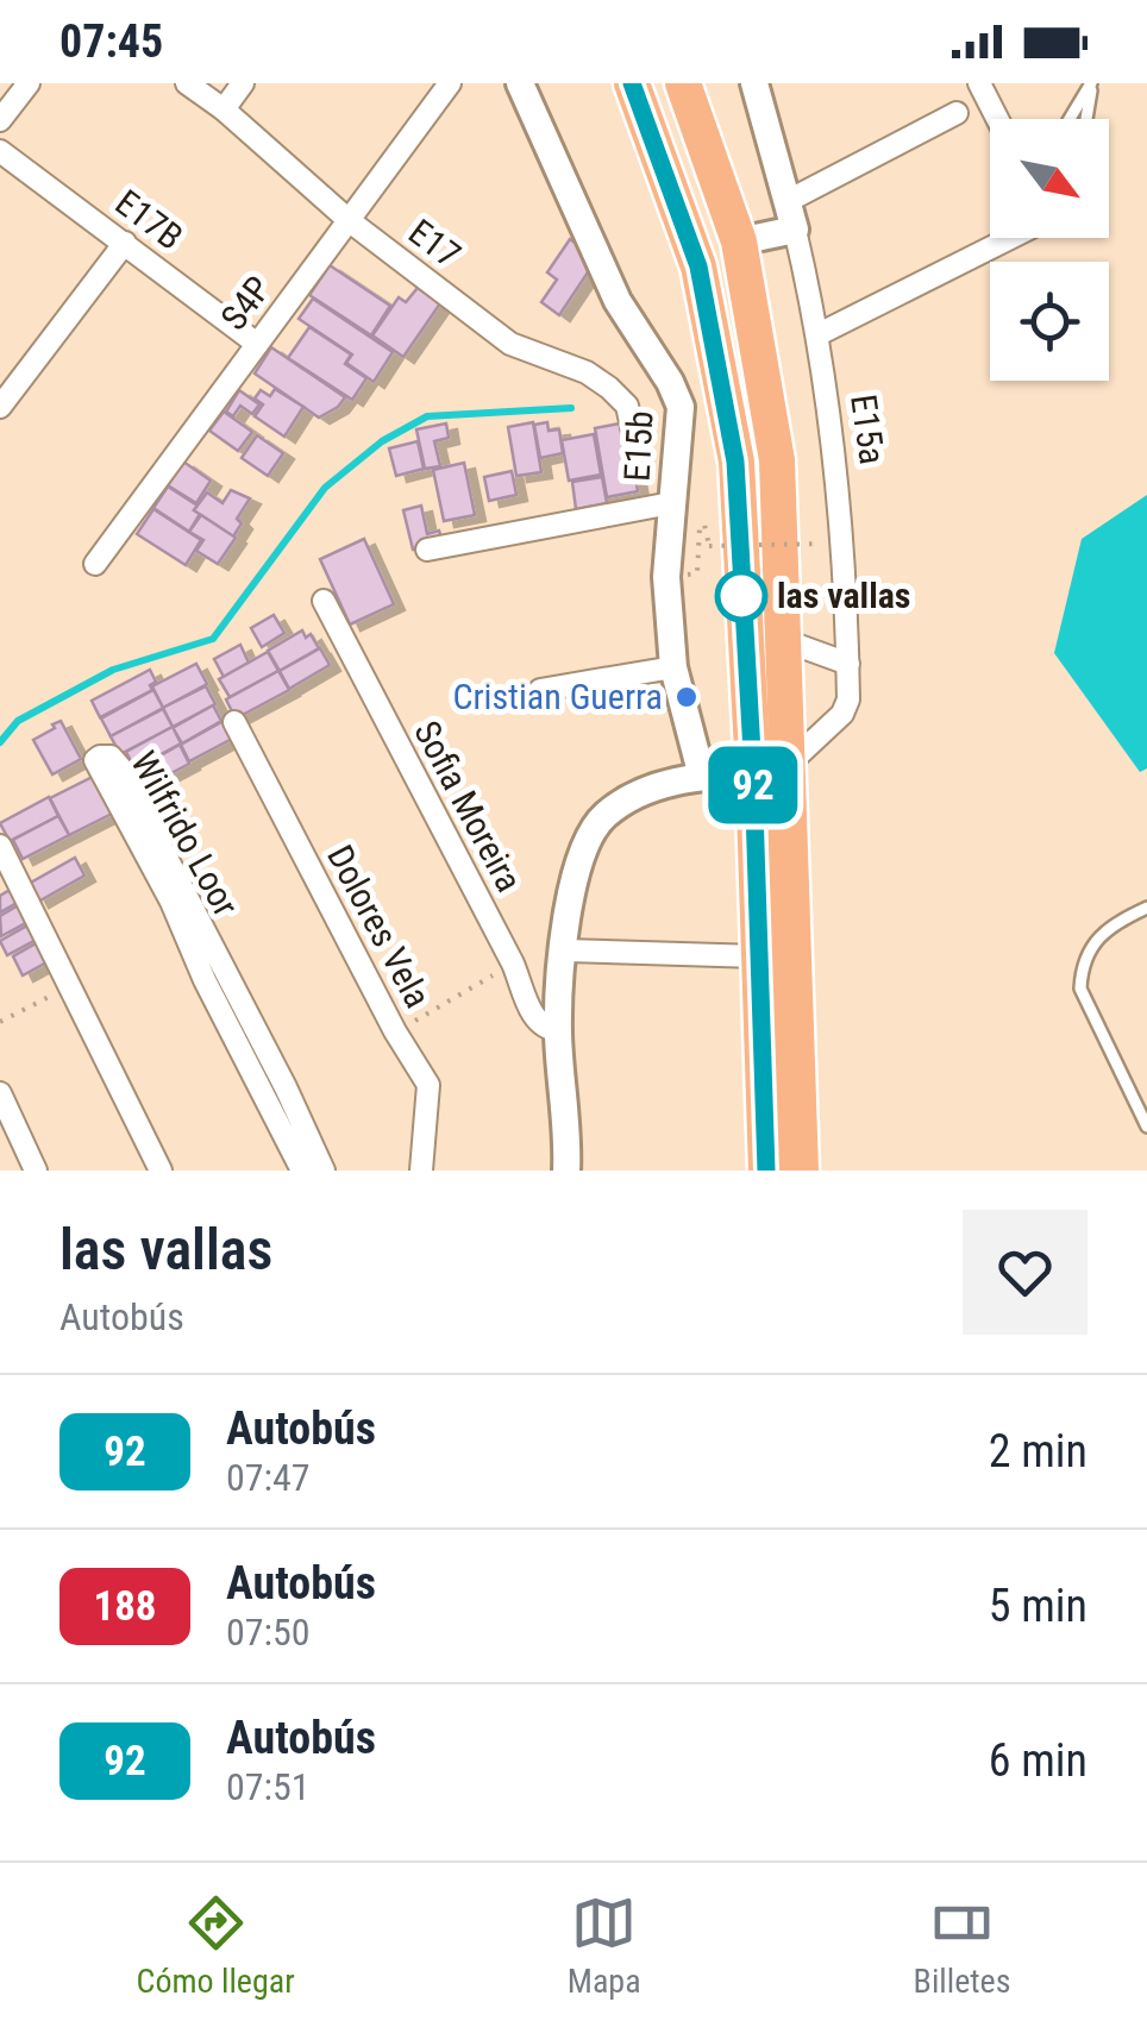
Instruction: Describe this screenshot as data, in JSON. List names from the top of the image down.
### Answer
{
  "streets": {
    "street": [
      "E17B",
      "E17",
      "S4P",
      "E15a",
      "E15b",
      "Sofia Moreira",
      "Wilfrido Loor",
      "Dolores Vela"
    ]
  },
  "crossings": [
    ["E17B", "S4P"],
    ["E17", "S4P"]
  ],
  "places": ["las vallas", "Cristian Guerra"],
  "lines": ["bus line 92"],
  "north": "bottom right",
  "page": {
    "status": "07:45",
    "on_map": "92",
    "heading": ["las vallas", "Autobús"],
    "list": [
      {
        "mark": "92",
        "name": "Autobús",
        "note": "07:47",
        "value": "2 min"
      },
      {
        "mark": "188",
        "name": "Autobús",
        "note": "07:50",
        "value": "5 min"
      },
      {
        "mark": "92",
        "name": "Autobús",
        "note": "07:51",
        "value": "6 min"
      }
    ],
    "tabs": ["Cómo llegar", "Mapa", "Billetes"]
  }
}
